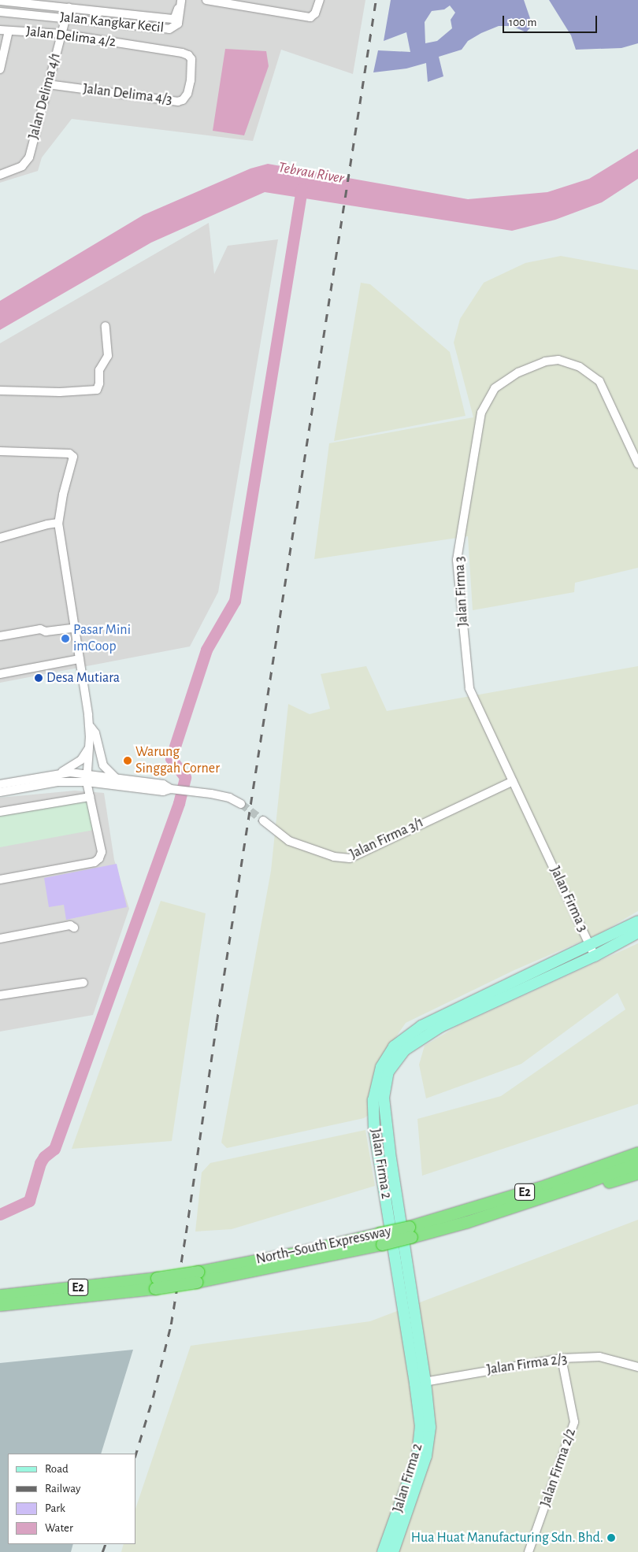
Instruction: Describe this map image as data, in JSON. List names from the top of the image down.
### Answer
{
  "streets": {
    "highway": ["E2", "North–South Expressway"],
    "main road": ["Jalan Firma 2"],
    "street": [
      "Jalan Kangkar Kecil",
      "Jalan Delima 4/2",
      "Jalan Delima 4/3",
      "Jalan Delima 4/1",
      "Jalan Firma 3",
      "Jalan Firma 3/1",
      "Jalan Firma 2/3",
      "Jalan Firma 2/2"
    ]
  },
  "crossings": [
    ["Jalan Kangkar Kecil", "Jalan Delima 4/1"],
    ["Jalan Delima 4/2", "Jalan Delima 4/3"],
    ["Jalan Delima 4/2", "Jalan Delima 4/1"],
    ["Jalan Delima 4/3", "Jalan Delima 4/1"],
    ["Jalan Firma 3", "Jalan Firma 3/1"],
    ["Jalan Firma 3", "Jalan Firma 2"],
    ["Jalan Firma 2", "Jalan Firma 2/3"],
    ["Jalan Firma 2/3", "Jalan Firma 2/2"]
  ],
  "water": ["Tebrau River"],
  "places": [
    "Pasar Mini imCoop",
    "Desa Mutiara",
    "Warung Singgah Corner",
    "Hua Huat Manufacturing Sdn. Bhd."
  ],
  "legend": [
    "Road",
    "Railway",
    "Park",
    "Water"
  ],
  "scale_bar": "100 m"
}
